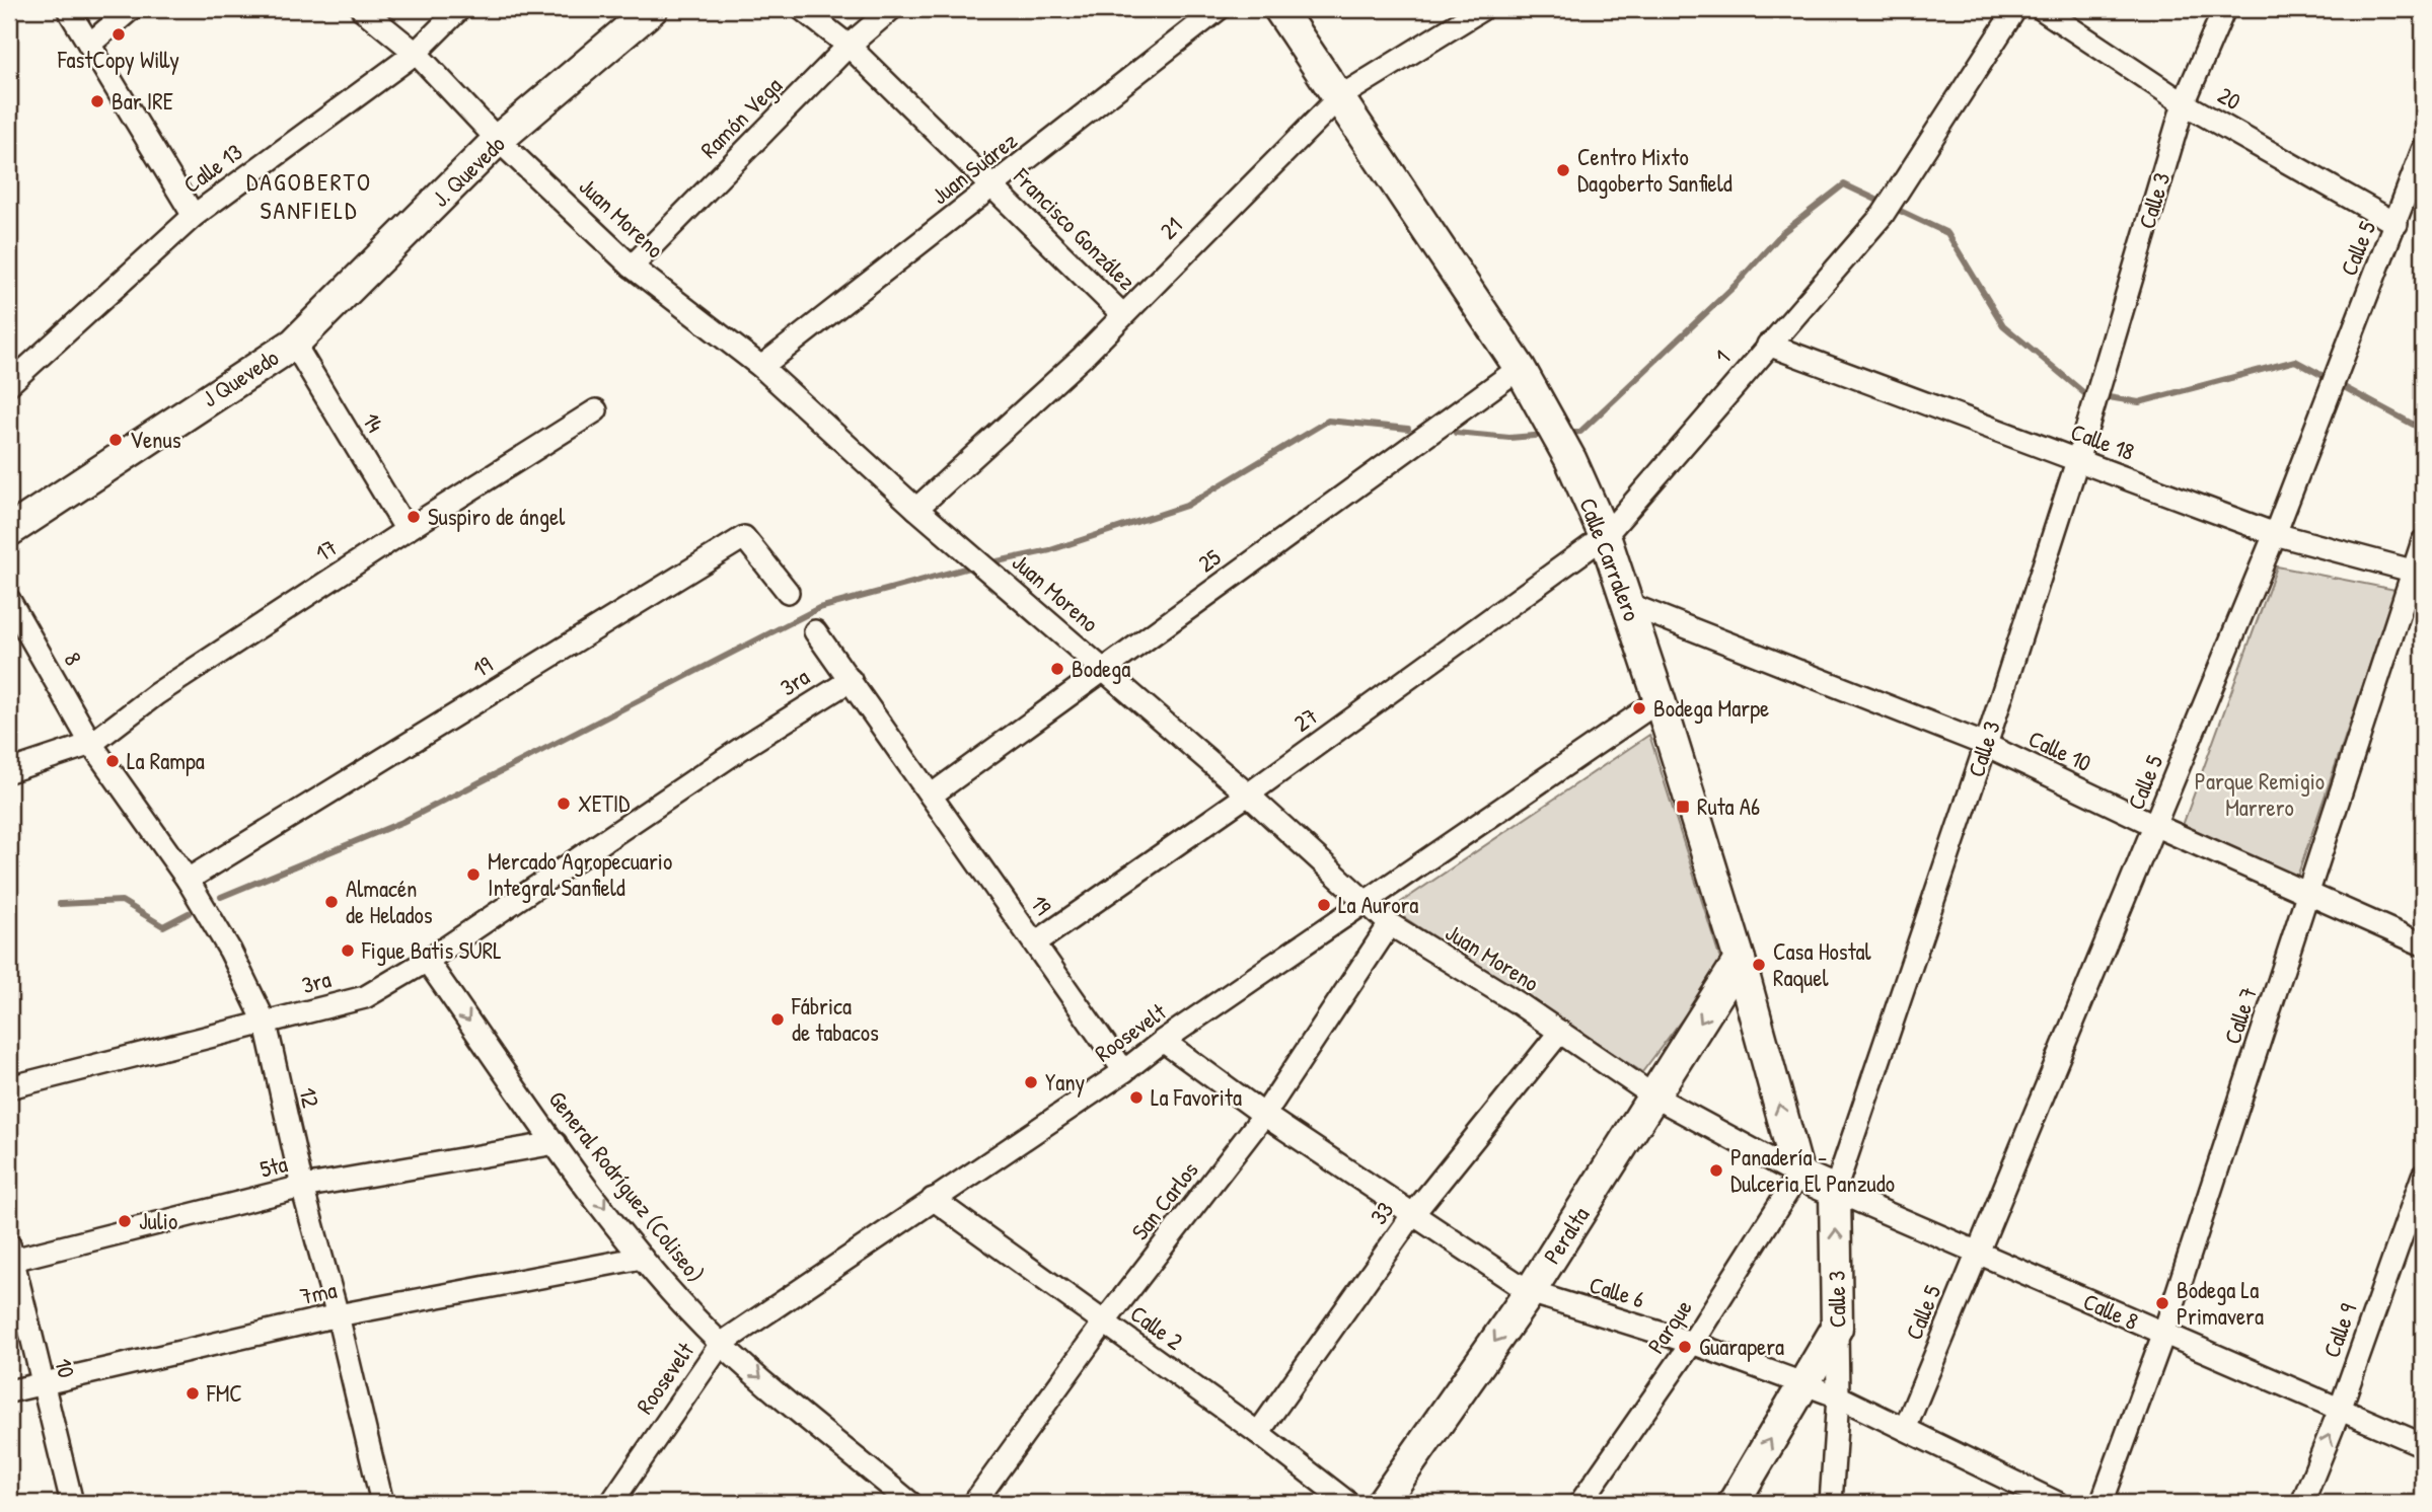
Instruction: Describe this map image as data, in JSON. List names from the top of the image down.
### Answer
{
  "streets": {
    "street": [
      "20",
      "Ramón Vega",
      "Calle 13",
      "Juan Suárez",
      "J. Quevedo",
      "Calle 3",
      "Juan Moreno",
      "21",
      "Francisco González",
      "Calle 5",
      "1",
      "J Quevedo",
      "14",
      "Calle 18",
      "17",
      "Calle Carralero",
      "25",
      "8",
      "19",
      "3ra",
      "27",
      "Calle 10",
      "Calle 7",
      "Roosevelt",
      "12",
      "5ta",
      "General Rodríguez (Coliseo)",
      "San Carlos",
      "33",
      "Peralta",
      "Calle 6",
      "7ma",
      "Calle 8",
      "Parque",
      "Calle 2",
      "Calle 9",
      "10"
    ]
  },
  "crossings": [
    ["20", "Calle 3"],
    ["20", "Calle 5"],
    ["Ramón Vega", "Juan Moreno"],
    ["Ramón Vega", "Francisco González"],
    ["Calle 13", "Juan Moreno"],
    ["Juan Suárez", "Juan Moreno"],
    ["Juan Suárez", "Francisco González"],
    ["J. Quevedo", "Juan Moreno"],
    ["J. Quevedo", "J Quevedo"],
    ["J. Quevedo", "14"],
    ["Calle 3", "Calle 18"],
    ["Calle 3", "Calle 10"],
    ["Calle 3", "Calle 6"],
    ["Calle 3", "Calle 8"],
    ["Juan Moreno", "21"],
    ["Juan Moreno", "Calle Carralero"],
    ["Juan Moreno", "25"],
    ["Juan Moreno", "27"],
    ["Juan Moreno", "Roosevelt"],
    ["Juan Moreno", "San Carlos"],
    ["Juan Moreno", "33"],
    ["Juan Moreno", "Peralta"],
    ["Juan Moreno", "Calle 8"],
    ["Juan Moreno", "Parque"],
    ["21", "Francisco González"],
    ["21", "Calle Carralero"],
    ["Calle 5", "Calle 18"],
    ["Calle 5", "Calle 10"],
    ["Calle 5", "Calle 6"],
    ["Calle 5", "Calle 8"],
    ["1", "Calle 18"],
    ["1", "Calle Carralero"],
    ["1", "27"],
    ["J Quevedo", "14"],
    ["14", "17"],
    ["Calle 18", "Calle 7"],
    ["17", "8"],
    ["17", "12"],
    ["Calle Carralero", "25"],
    ["Calle Carralero", "27"],
    ["Calle Carralero", "Calle 10"],
    ["Calle Carralero", "Roosevelt"],
    ["Calle Carralero", "Peralta"],
    ["Calle Carralero", "Calle 8"],
    ["Calle Carralero", "Parque"],
    ["25", "19"],
    ["8", "12"],
    ["19", "3ra"],
    ["19", "27"],
    ["19", "Roosevelt"],
    ["19", "12"],
    ["3ra", "12"],
    ["3ra", "General Rodríguez (Coliseo)"],
    ["Calle 10", "Calle 7"],
    ["Calle 7", "Calle 8"],
    ["Roosevelt", "General Rodríguez (Coliseo)"],
    ["Roosevelt", "Calle 6"],
    ["Roosevelt", "Calle 2"],
    ["12", "5ta"],
    ["12", "7ma"],
    ["5ta", "General Rodríguez (Coliseo)"],
    ["5ta", "10"],
    ["General Rodríguez (Coliseo)", "7ma"],
    ["San Carlos", "Calle 6"],
    ["San Carlos", "Calle 2"],
    ["33", "Calle 6"],
    ["33", "Calle 2"],
    ["Peralta", "Calle 6"],
    ["Calle 6", "Parque"],
    ["7ma", "10"],
    ["Calle 8", "Parque"],
    ["Calle 8", "Calle 9"]
  ],
  "one_way": ["General Rodríguez (Coliseo)", "Peralta"],
  "districts": ["DAGOBERTO SANFIELD"],
  "parks": ["Parque Remigio Marrero"],
  "places": {
    "other": [
      "FastCopy Willy",
      "Bar IRE",
      "Centro Mixto Dagoberto Sanfield",
      "Venus",
      "Suspiro de ángel",
      "Bodega",
      "Bodega Marpe",
      "La Rampa",
      "XETID",
      "Mercado Agropecuario Integral Sanfield",
      "Almacén de Helados",
      "La Aurora",
      "Figue Batis SURL",
      "Casa Hostal Raquel",
      "Fábrica de tabacos",
      "Yany",
      "La Favorita",
      "Panadería - Dulceria El Panzudo",
      "Julio",
      "Bodega La Primavera",
      "Guarapera",
      "FMC"
    ],
    "transit": ["Ruta A6"]
  }
}
